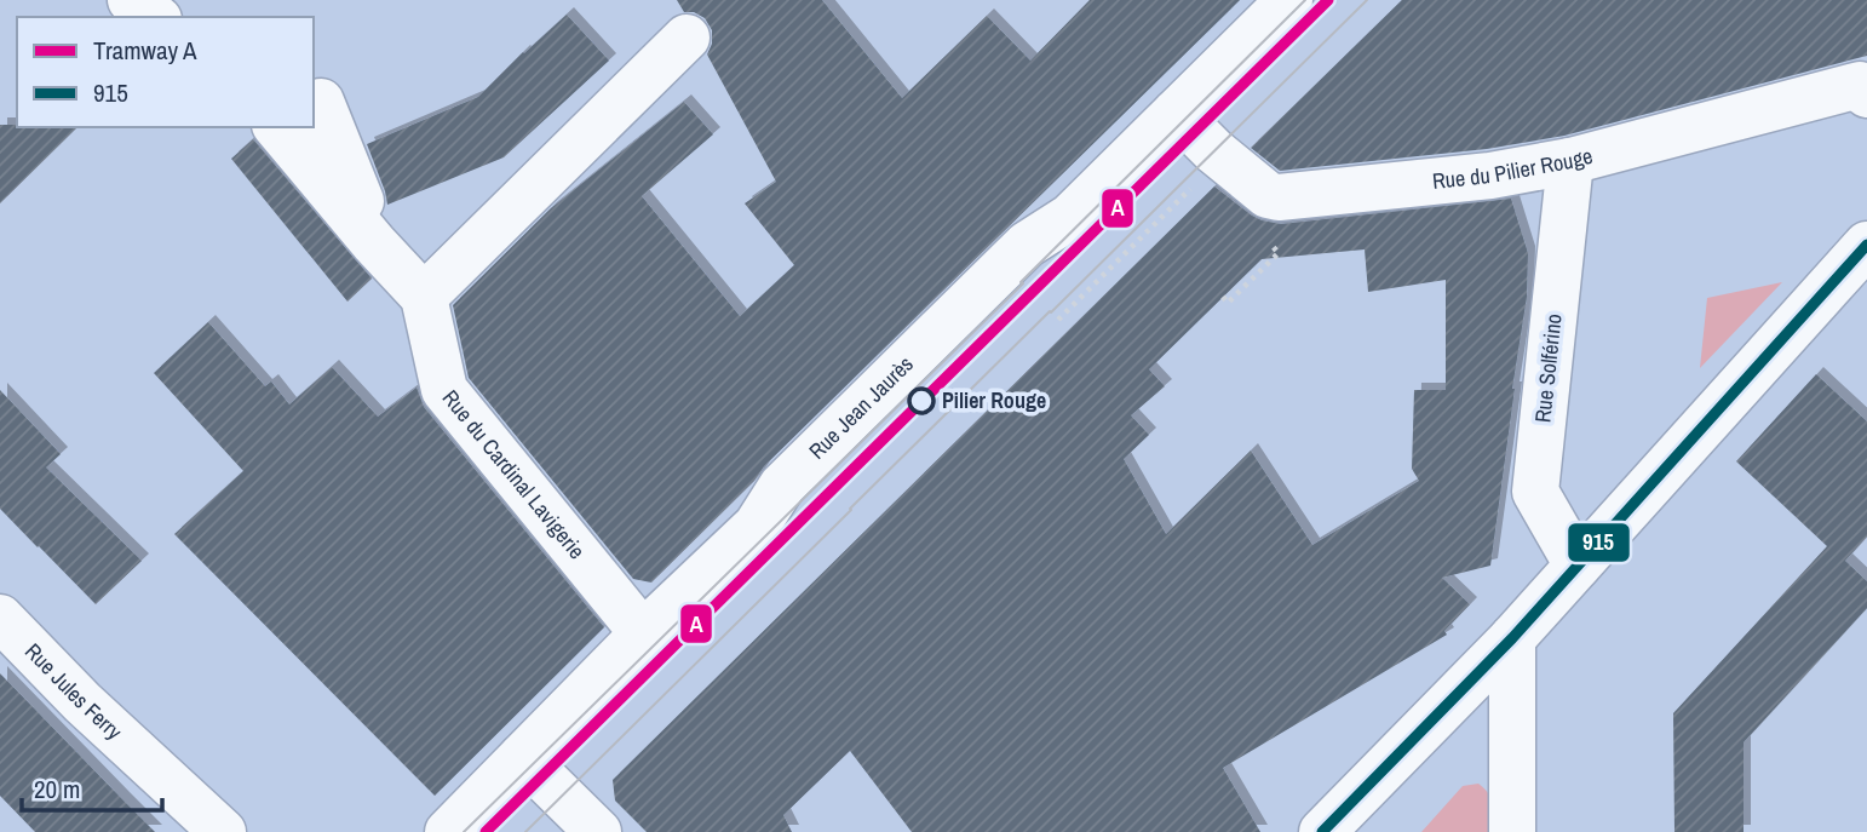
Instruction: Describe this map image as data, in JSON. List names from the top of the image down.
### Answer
{
  "streets": {
    "street": [
      "Rue du Pilier Rouge",
      "Rue Solférino",
      "Rue Jean Jaurès",
      "Rue du Cardinal Lavigerie",
      "Rue Jules Ferry"
    ]
  },
  "crossings": [
    ["Rue du Pilier Rouge", "Rue Solférino"],
    ["Rue du Pilier Rouge", "Rue Jean Jaurès"],
    ["Rue Jean Jaurès", "Rue du Cardinal Lavigerie"]
  ],
  "places": ["Pilier Rouge"],
  "lines": ["tram line A", "transit line 915"],
  "legend": ["Tramway A", "915"],
  "scale_bar": "20 m"
}
